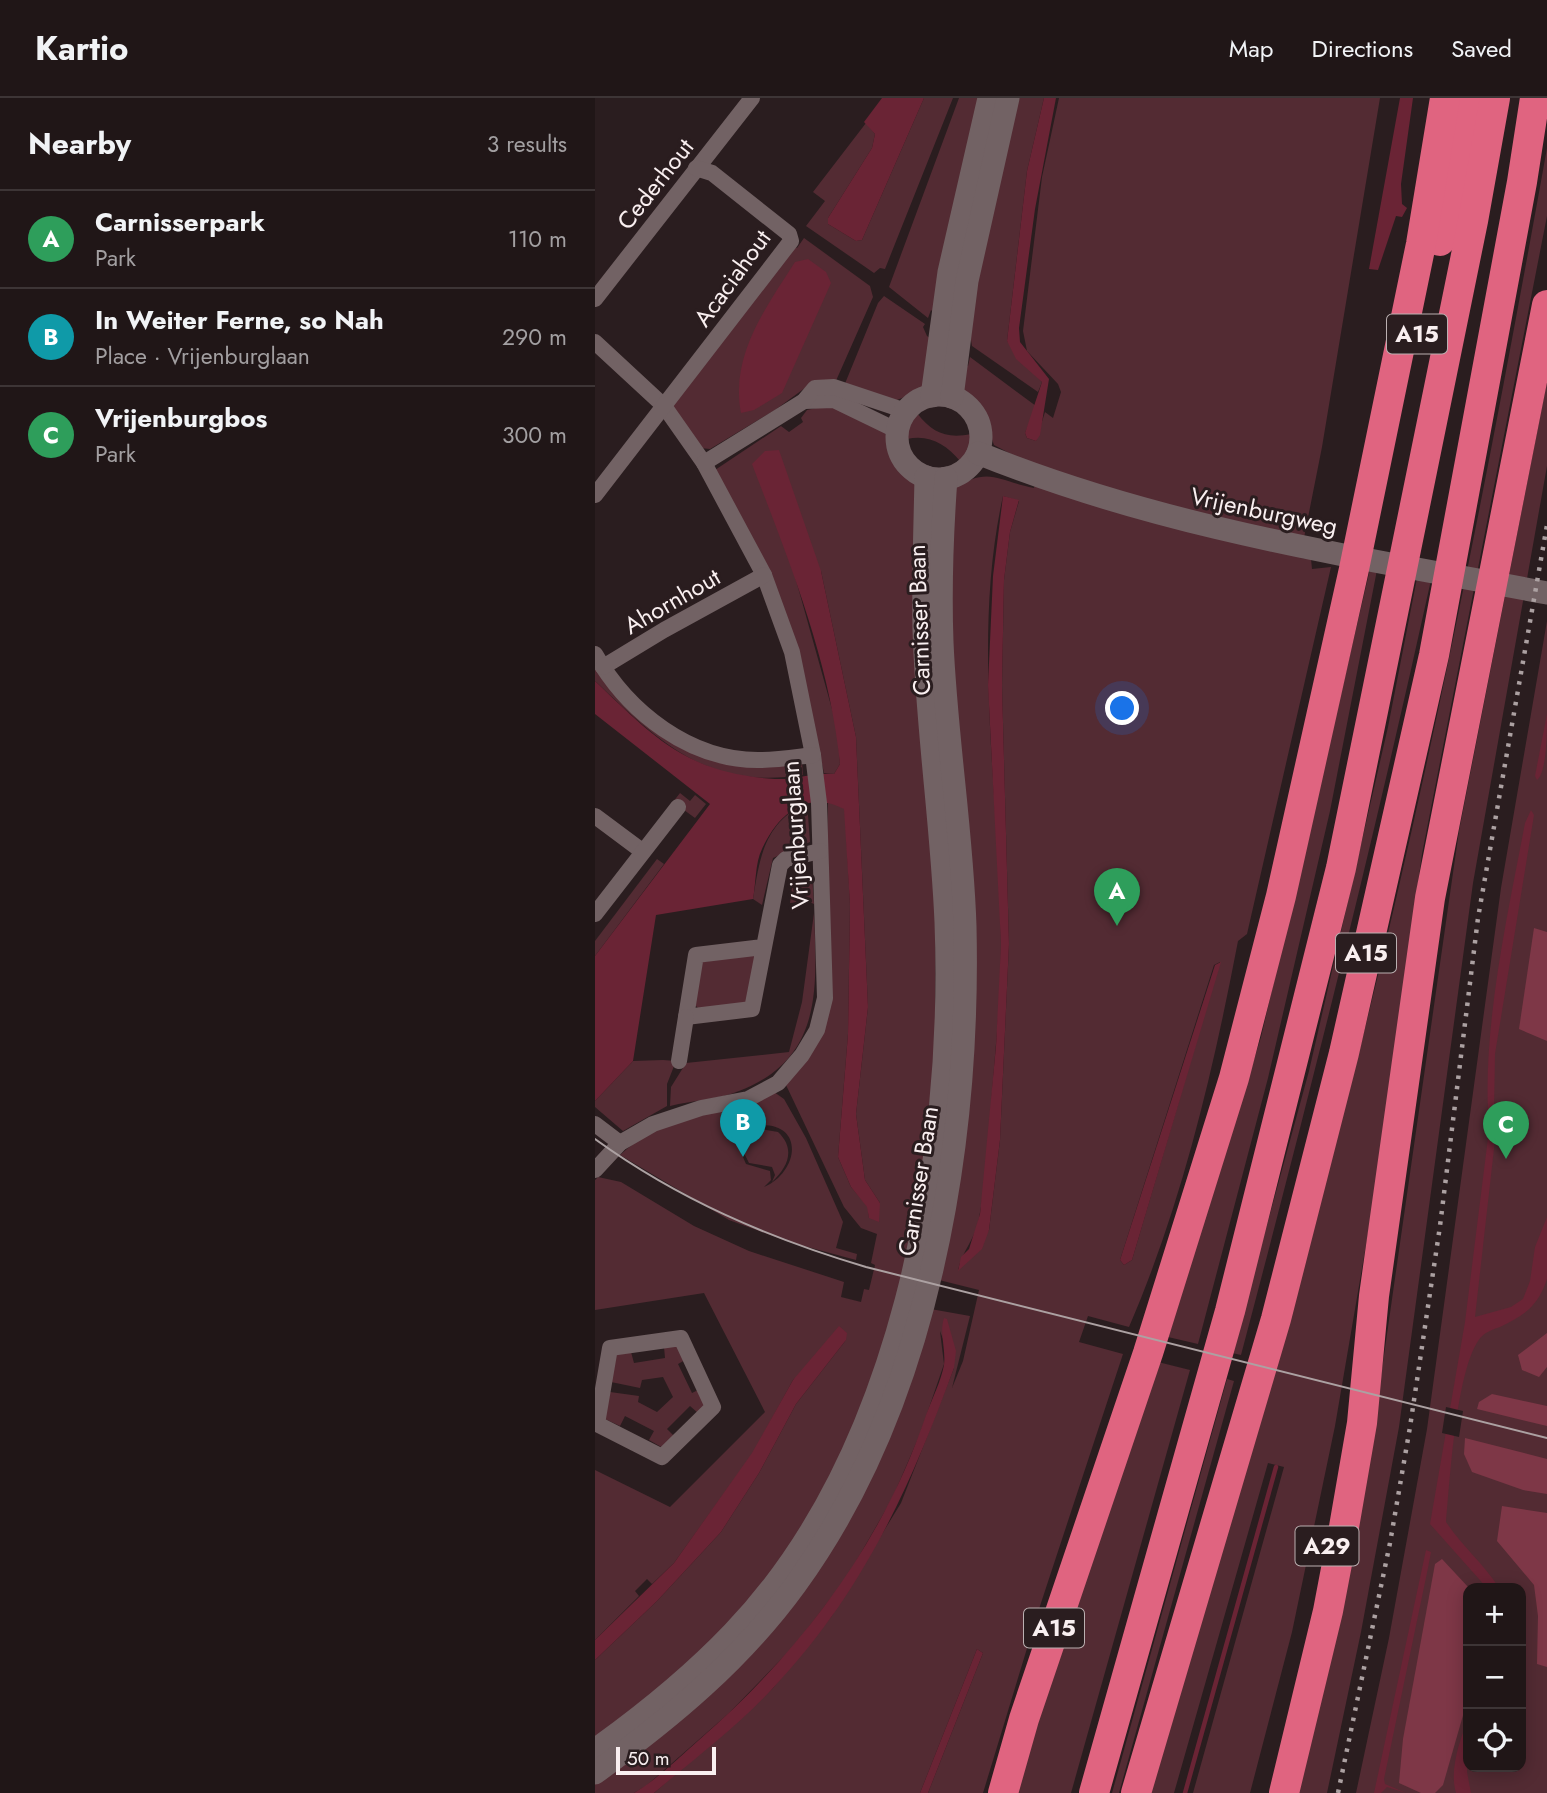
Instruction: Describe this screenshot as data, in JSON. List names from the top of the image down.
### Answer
{
  "streets": {
    "highway": ["A15", "A29"],
    "main road": ["Vrijenburgweg", "Carnisser Baan"],
    "street": [
      "Cederhout",
      "Acaciahout",
      "Ahornhout",
      "Vrijenburglaan"
    ]
  },
  "crossings": [
    ["Cederhout", "Acaciahout"],
    ["Acaciahout", "Vrijenburglaan"],
    ["A15", "A29"],
    ["Vrijenburgweg", "Carnisser Baan"],
    ["Ahornhout", "Vrijenburglaan"]
  ],
  "scale_bar": "50 m",
  "page": {
    "header": "Kartio",
    "nav": ["Map", "Directions", "Saved"],
    "heading": ["Nearby", "3 results"],
    "list": [
      {
        "mark": "A",
        "name": "Carnisserpark",
        "note": "Park",
        "value": "110 m"
      },
      {
        "mark": "B",
        "name": "In Weiter Ferne, so Nah",
        "note": "Place · Vrijenburglaan",
        "value": "290 m"
      },
      {
        "mark": "C",
        "name": "Vrijenburgbos",
        "note": "Park",
        "value": "300 m"
      }
    ],
    "pins": ["A", "B", "C"],
    "map_buttons": ["+", "−"],
    "scale": "50 m"
  }
}
